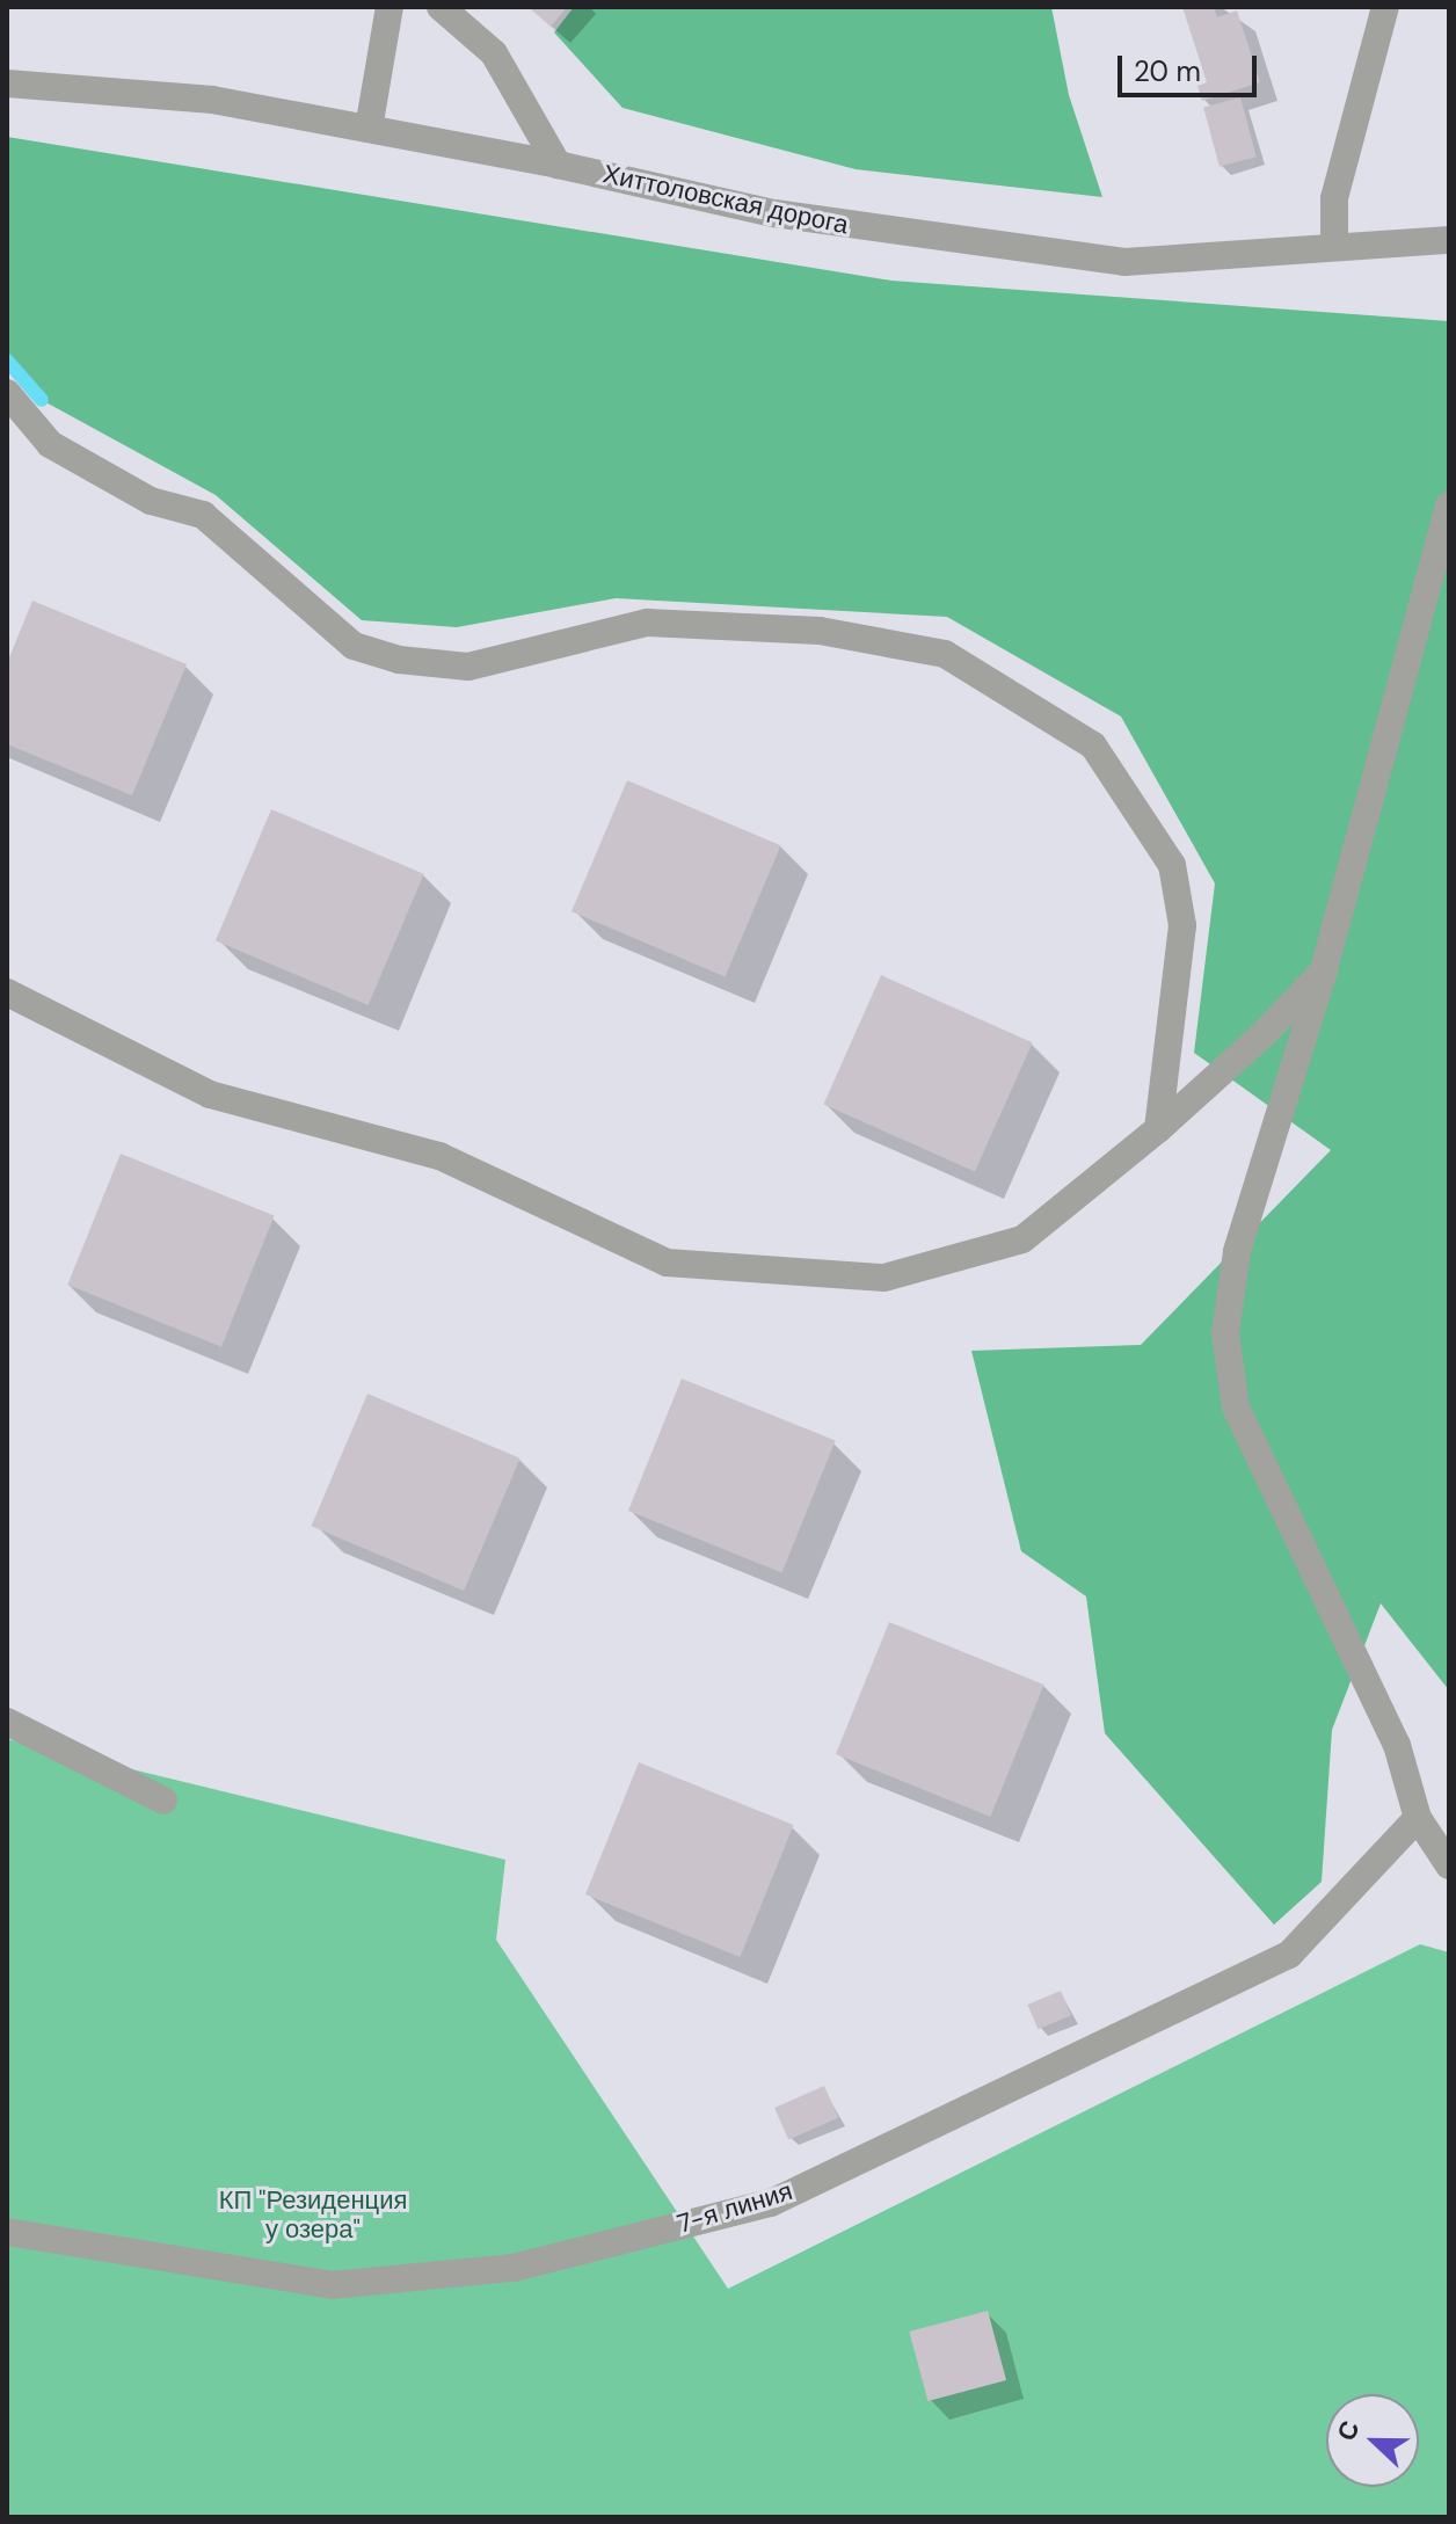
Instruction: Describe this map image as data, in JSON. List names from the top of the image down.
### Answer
{
  "streets": {
    "street": ["Хиттоловская дорога", "7-я линия"]
  },
  "parks": ["КП \"Резиденция у озера\""],
  "scale_bar": "20 m",
  "north": "left"
}
